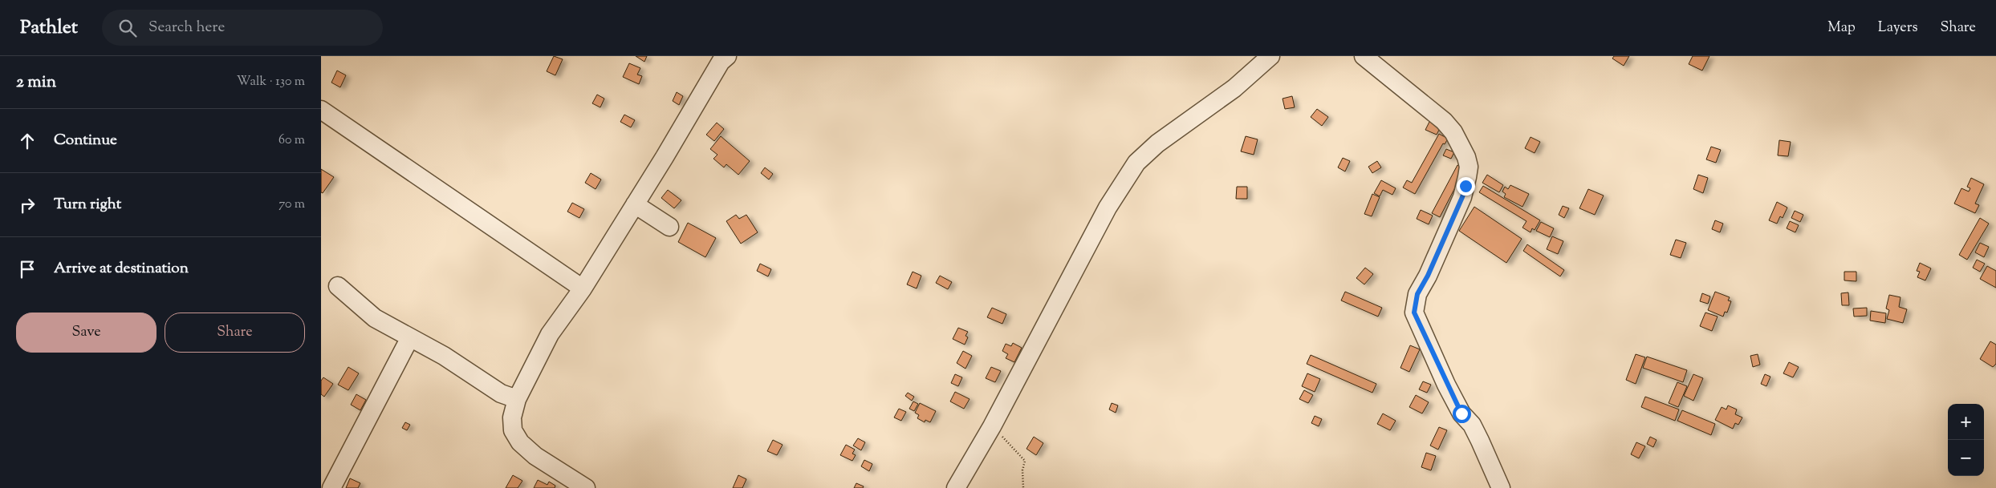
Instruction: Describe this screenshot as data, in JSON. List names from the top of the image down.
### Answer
{
  "page": {
    "header": "Pathlet",
    "search": "Search here",
    "nav": ["Map", "Layers", "Share"],
    "heading": ["2 min", "Walk · 130 m"],
    "list": [
      ["Continue", "60 m"],
      ["Turn right", "70 m"],
      "Arrive at destination"
    ],
    "buttons": ["Save", "Share"],
    "map_buttons": ["+", "−"]
  }
}
